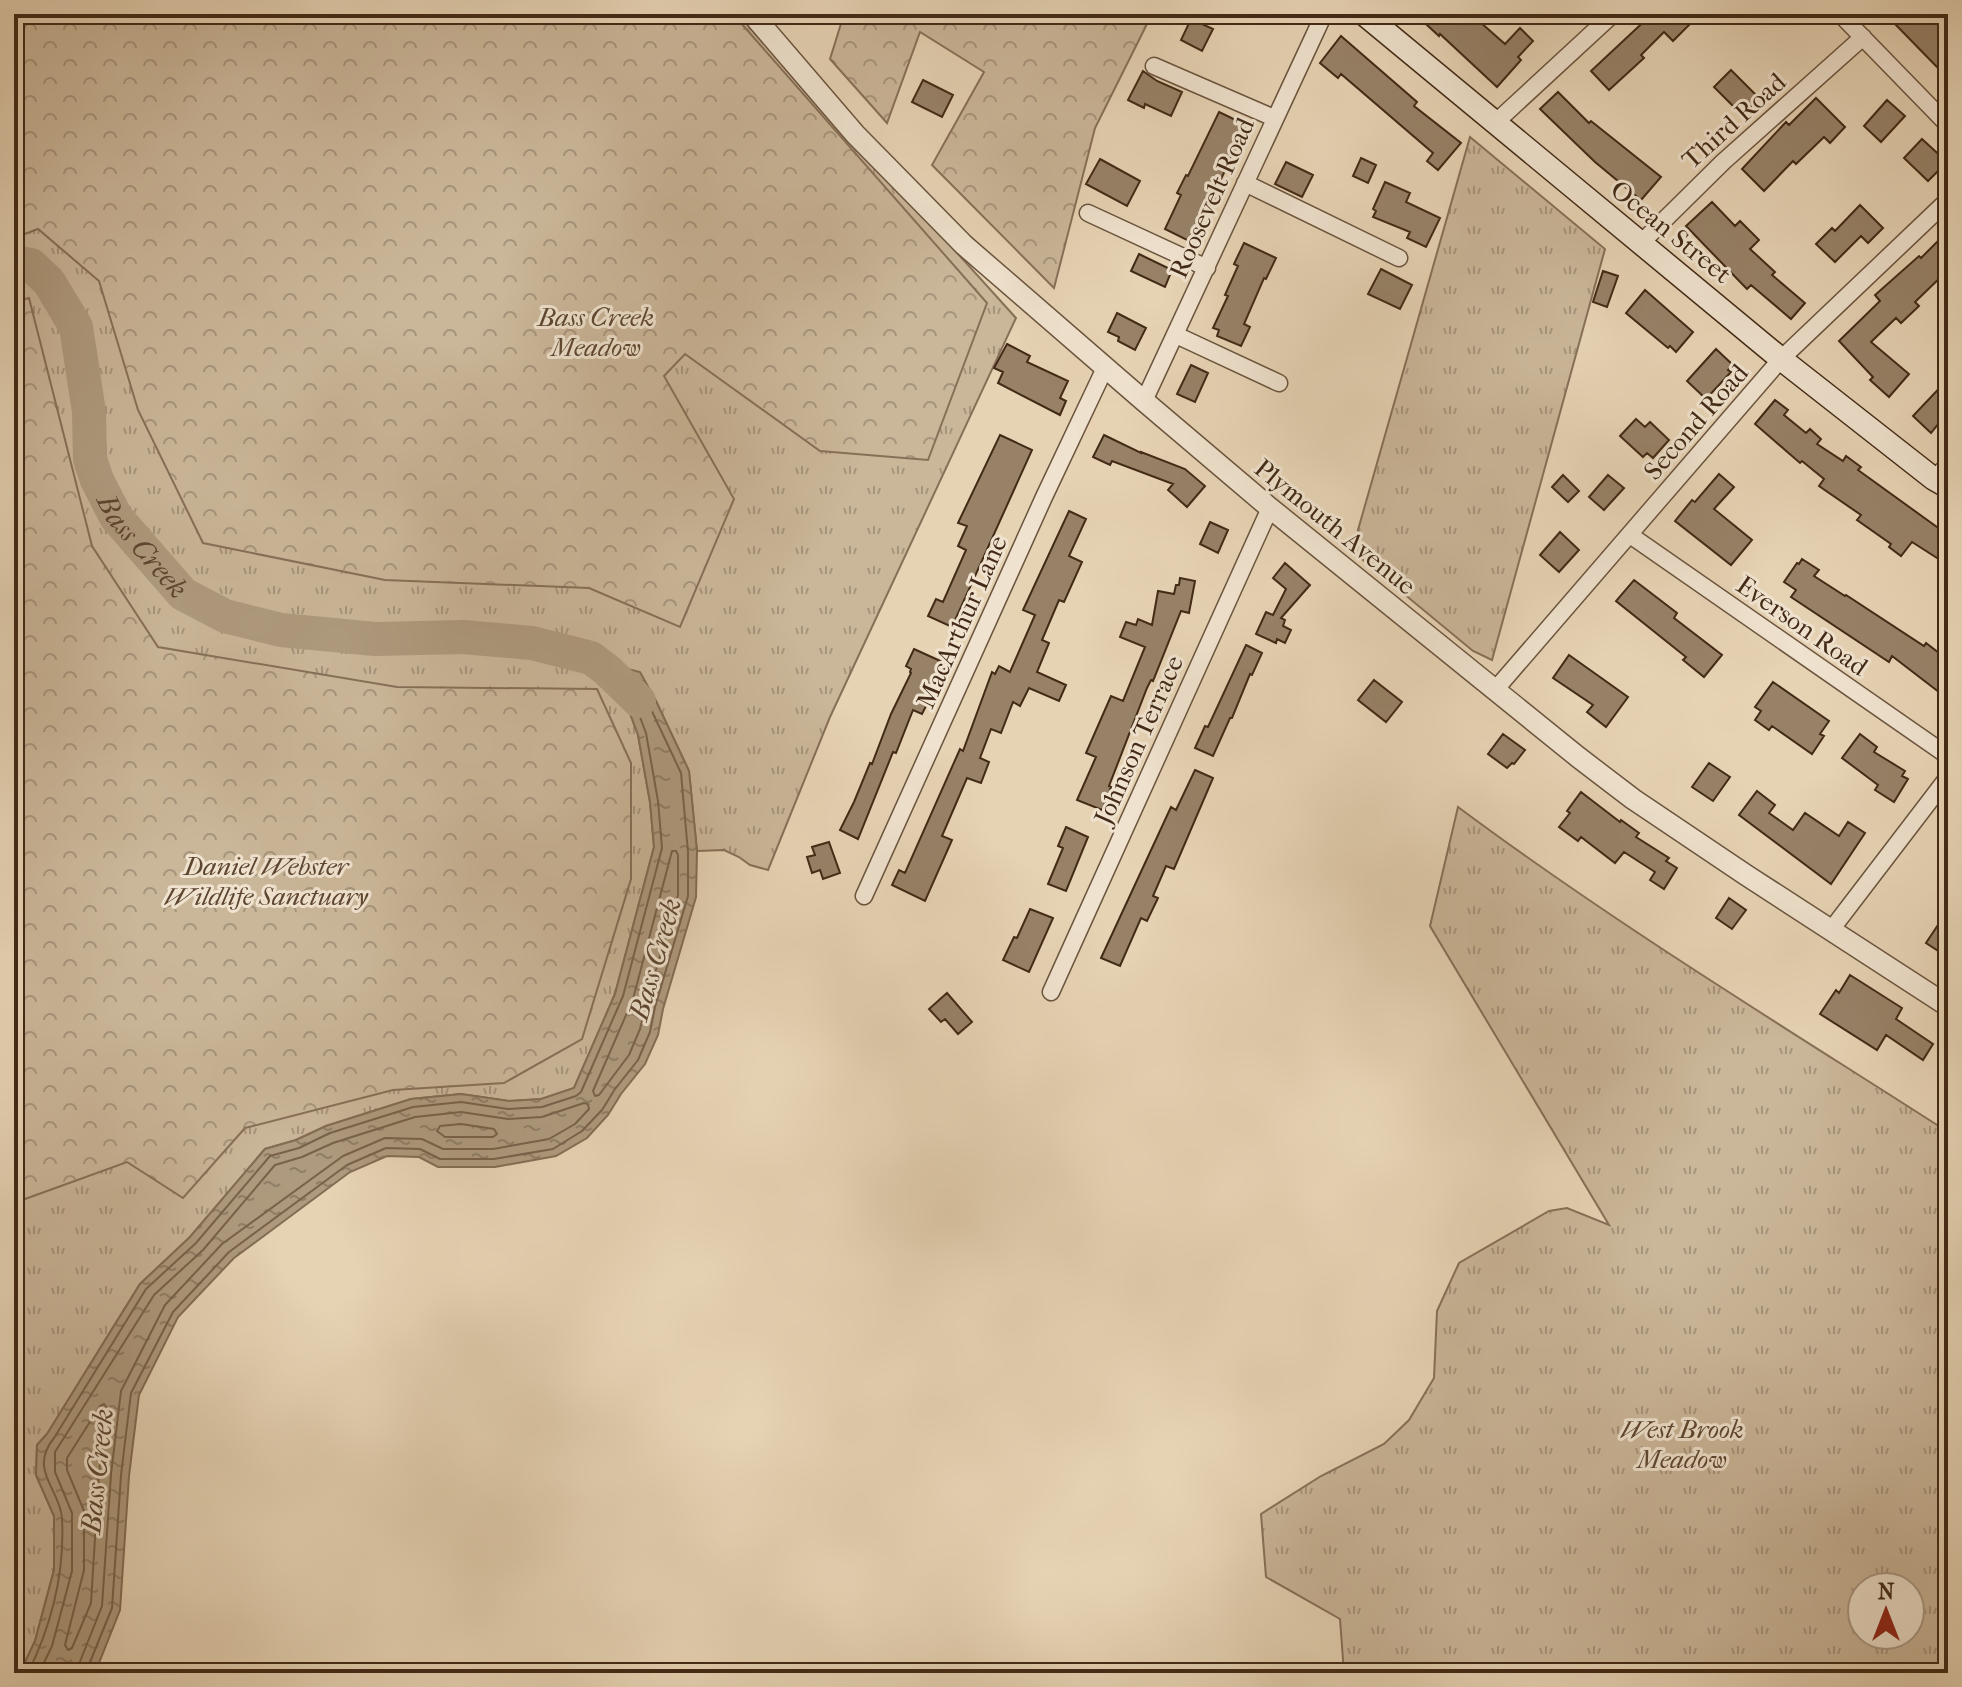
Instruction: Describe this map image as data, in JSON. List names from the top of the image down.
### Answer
{
  "streets": {
    "main road": ["Ocean Street"],
    "street": [
      "Third Road",
      "Roosevelt Road",
      "Second Road",
      "Plymouth Avenue",
      "MacArthur Lane",
      "Everson Road",
      "Johnson Terrace"
    ]
  },
  "crossings": [
    ["Third Road", "Ocean Street"],
    ["Roosevelt Road", "Plymouth Avenue"],
    ["Ocean Street", "Second Road"],
    ["Second Road", "Plymouth Avenue"],
    ["Second Road", "Everson Road"],
    ["Plymouth Avenue", "MacArthur Lane"],
    ["Plymouth Avenue", "Johnson Terrace"]
  ],
  "water": ["Bass Creek"],
  "parks": ["Bass Creek Meadow", "Daniel Webster Wildlife Sanctuary", "West Brook Meadow"],
  "north": "top"
}
